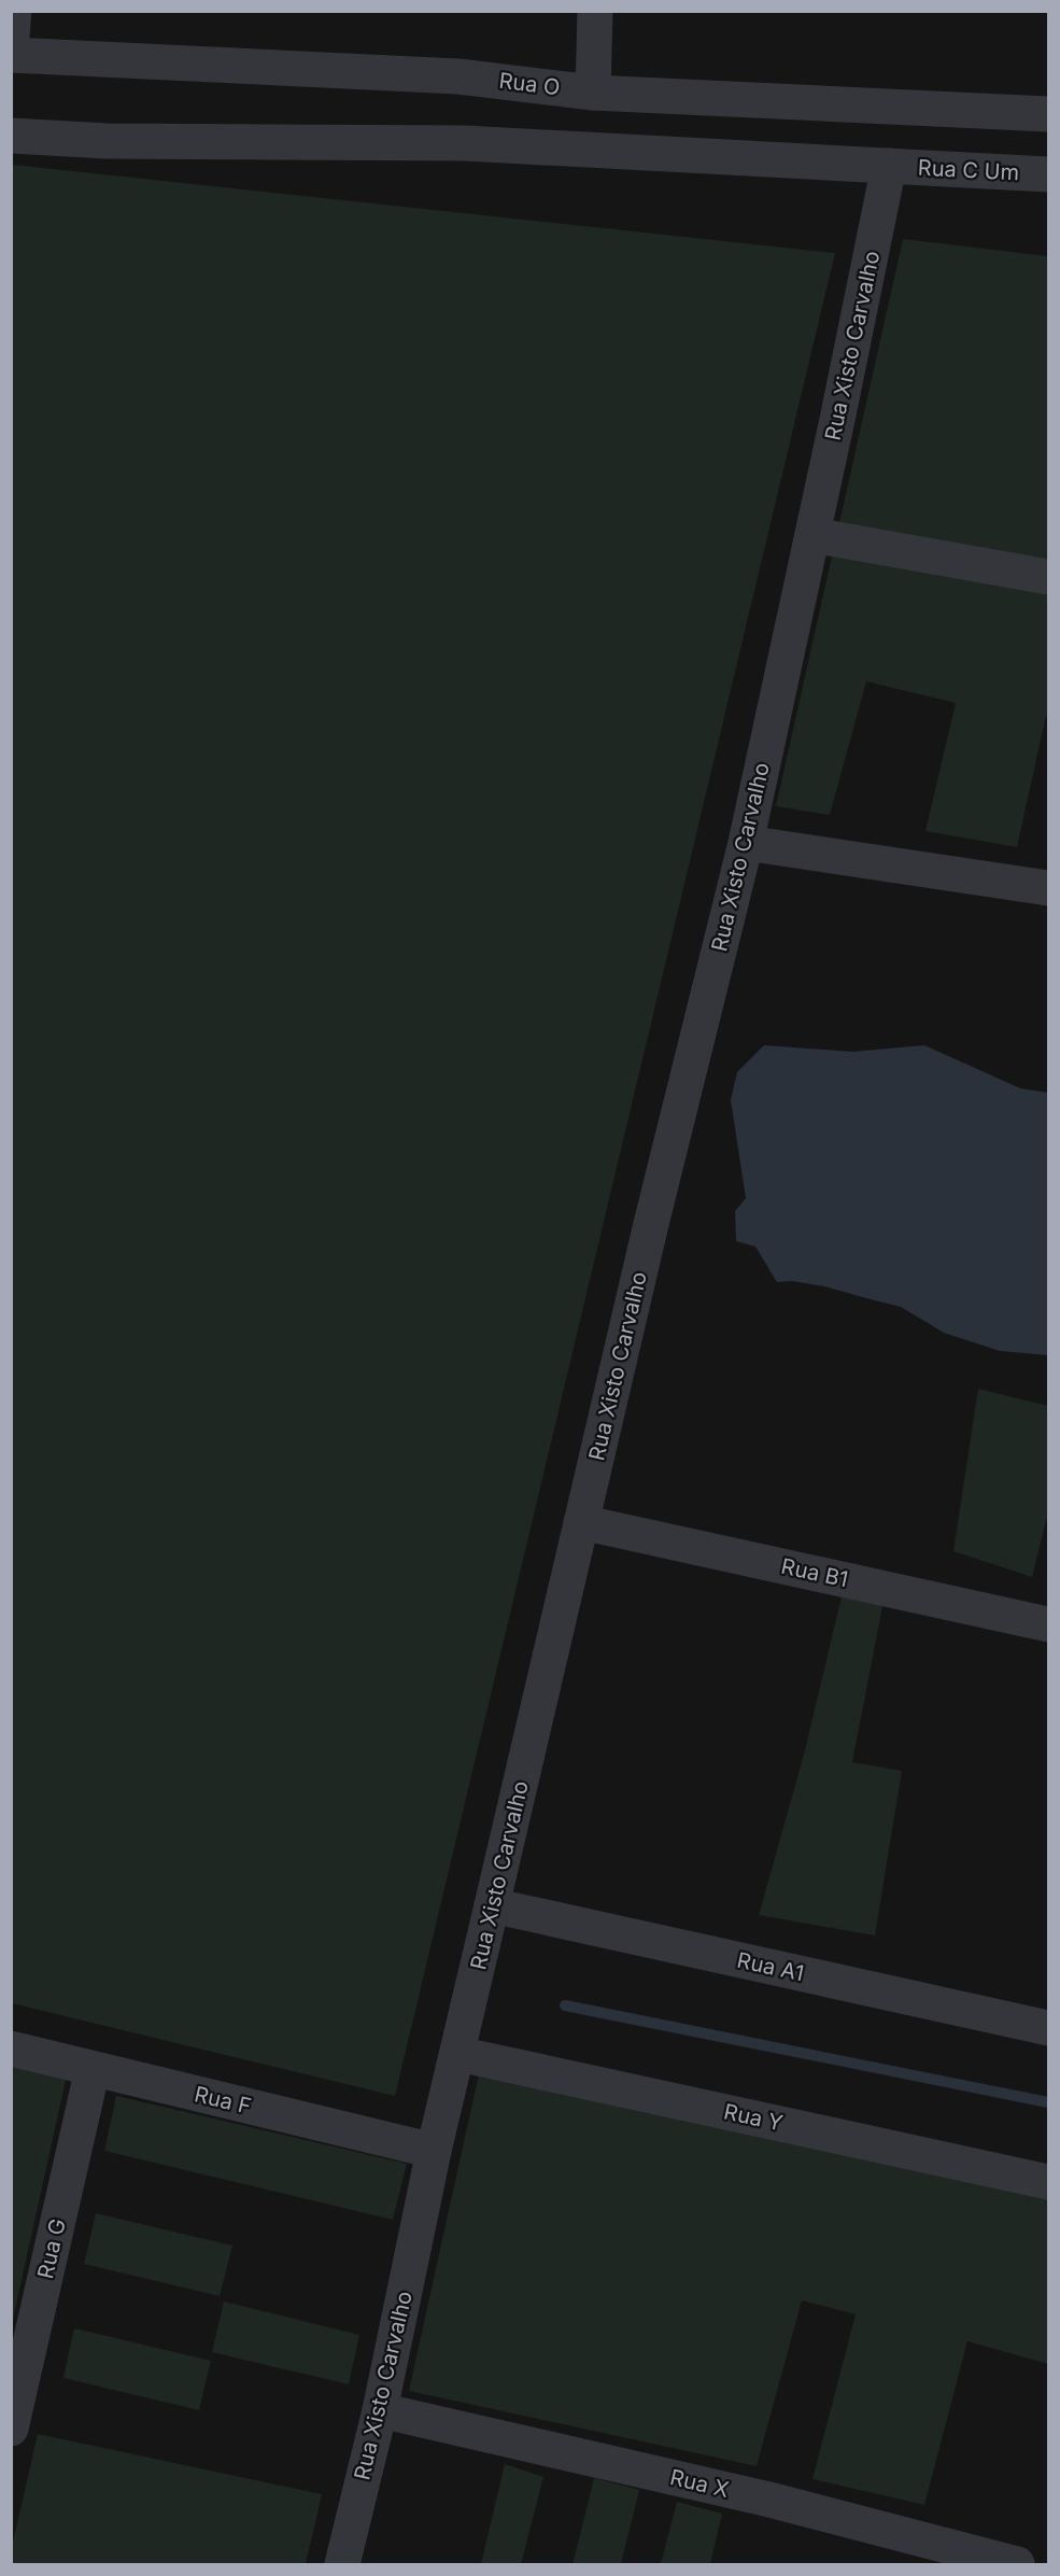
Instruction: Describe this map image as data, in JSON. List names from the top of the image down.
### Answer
{
  "streets": {
    "street": [
      "Rua O",
      "Rua C Um",
      "Rua Xisto Carvalho",
      "Rua B1",
      "Rua A1",
      "Rua F",
      "Rua Y",
      "Rua G",
      "Rua X"
    ]
  },
  "crossings": [
    ["Rua C Um", "Rua Xisto Carvalho"],
    ["Rua Xisto Carvalho", "Rua B1"],
    ["Rua Xisto Carvalho", "Rua A1"],
    ["Rua Xisto Carvalho", "Rua F"],
    ["Rua Xisto Carvalho", "Rua Y"],
    ["Rua Xisto Carvalho", "Rua X"],
    ["Rua F", "Rua G"]
  ]
}
